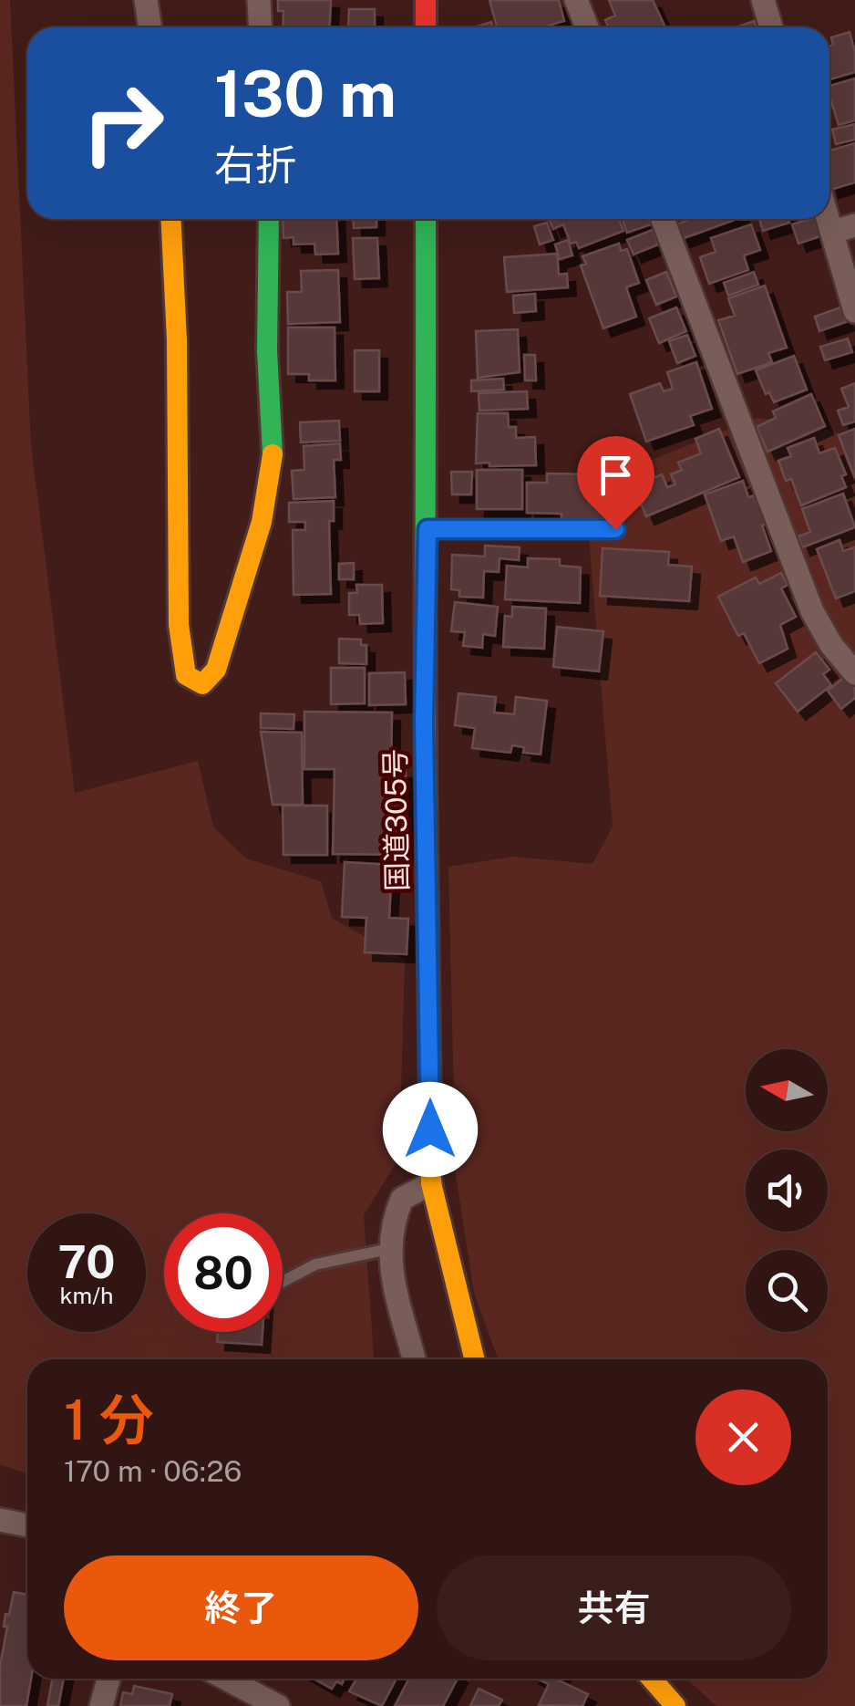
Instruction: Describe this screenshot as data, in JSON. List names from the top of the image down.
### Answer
{
  "streets": {
    "main road": ["国道305号"]
  },
  "north": "left",
  "page": {
    "turn": ["130 m", "右折"],
    "speed": "70 km/h",
    "limit": "80",
    "heading": ["1 分", "170 m · 06:26"],
    "buttons": ["終了", "共有"]
  }
}
